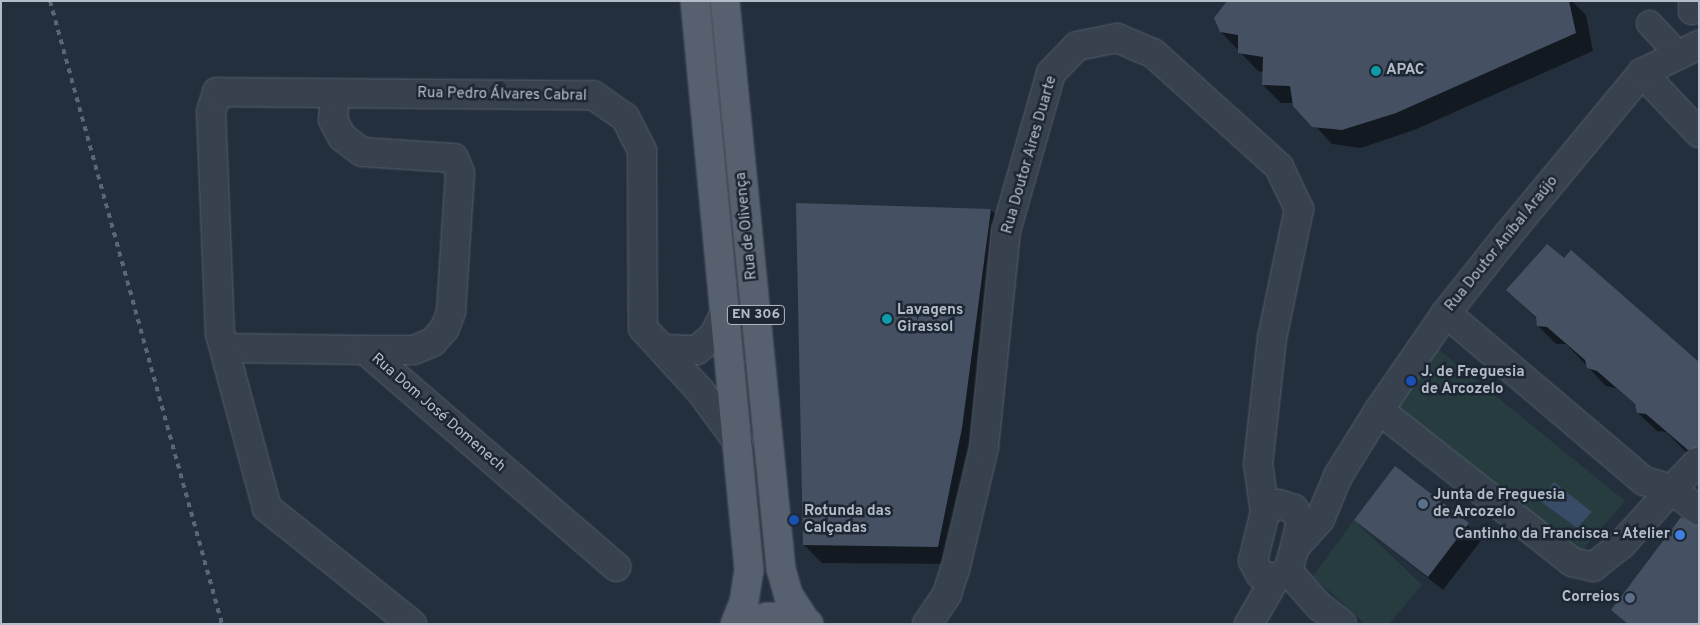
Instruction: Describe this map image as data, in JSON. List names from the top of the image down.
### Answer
{
  "streets": {
    "main road": ["Rua de Olivença", "EN 306"],
    "street": [
      "Rua Pedro Álvares Cabral",
      "Rua Doutor Aires Duarte",
      "Rua Doutor Aníbal Araújo",
      "Rua Dom José Domenech"
    ]
  },
  "crossings": [
    ["Rua Pedro Álvares Cabral", "Rua de Olivença"],
    ["Rua Pedro Álvares Cabral", "Rua Dom José Domenech"],
    ["Rua Doutor Aires Duarte", "Rua Doutor Aníbal Araújo"],
    ["Rua de Olivença", "EN 306"]
  ],
  "places": [
    "APAC",
    "Lavagens Girassol",
    "J. de Freguesia de Arcozelo",
    "Junta de Freguesia de Arcozelo",
    "Rotunda das Calçadas",
    "Cantinho da Francisca - Atelier",
    "Correios"
  ]
}
